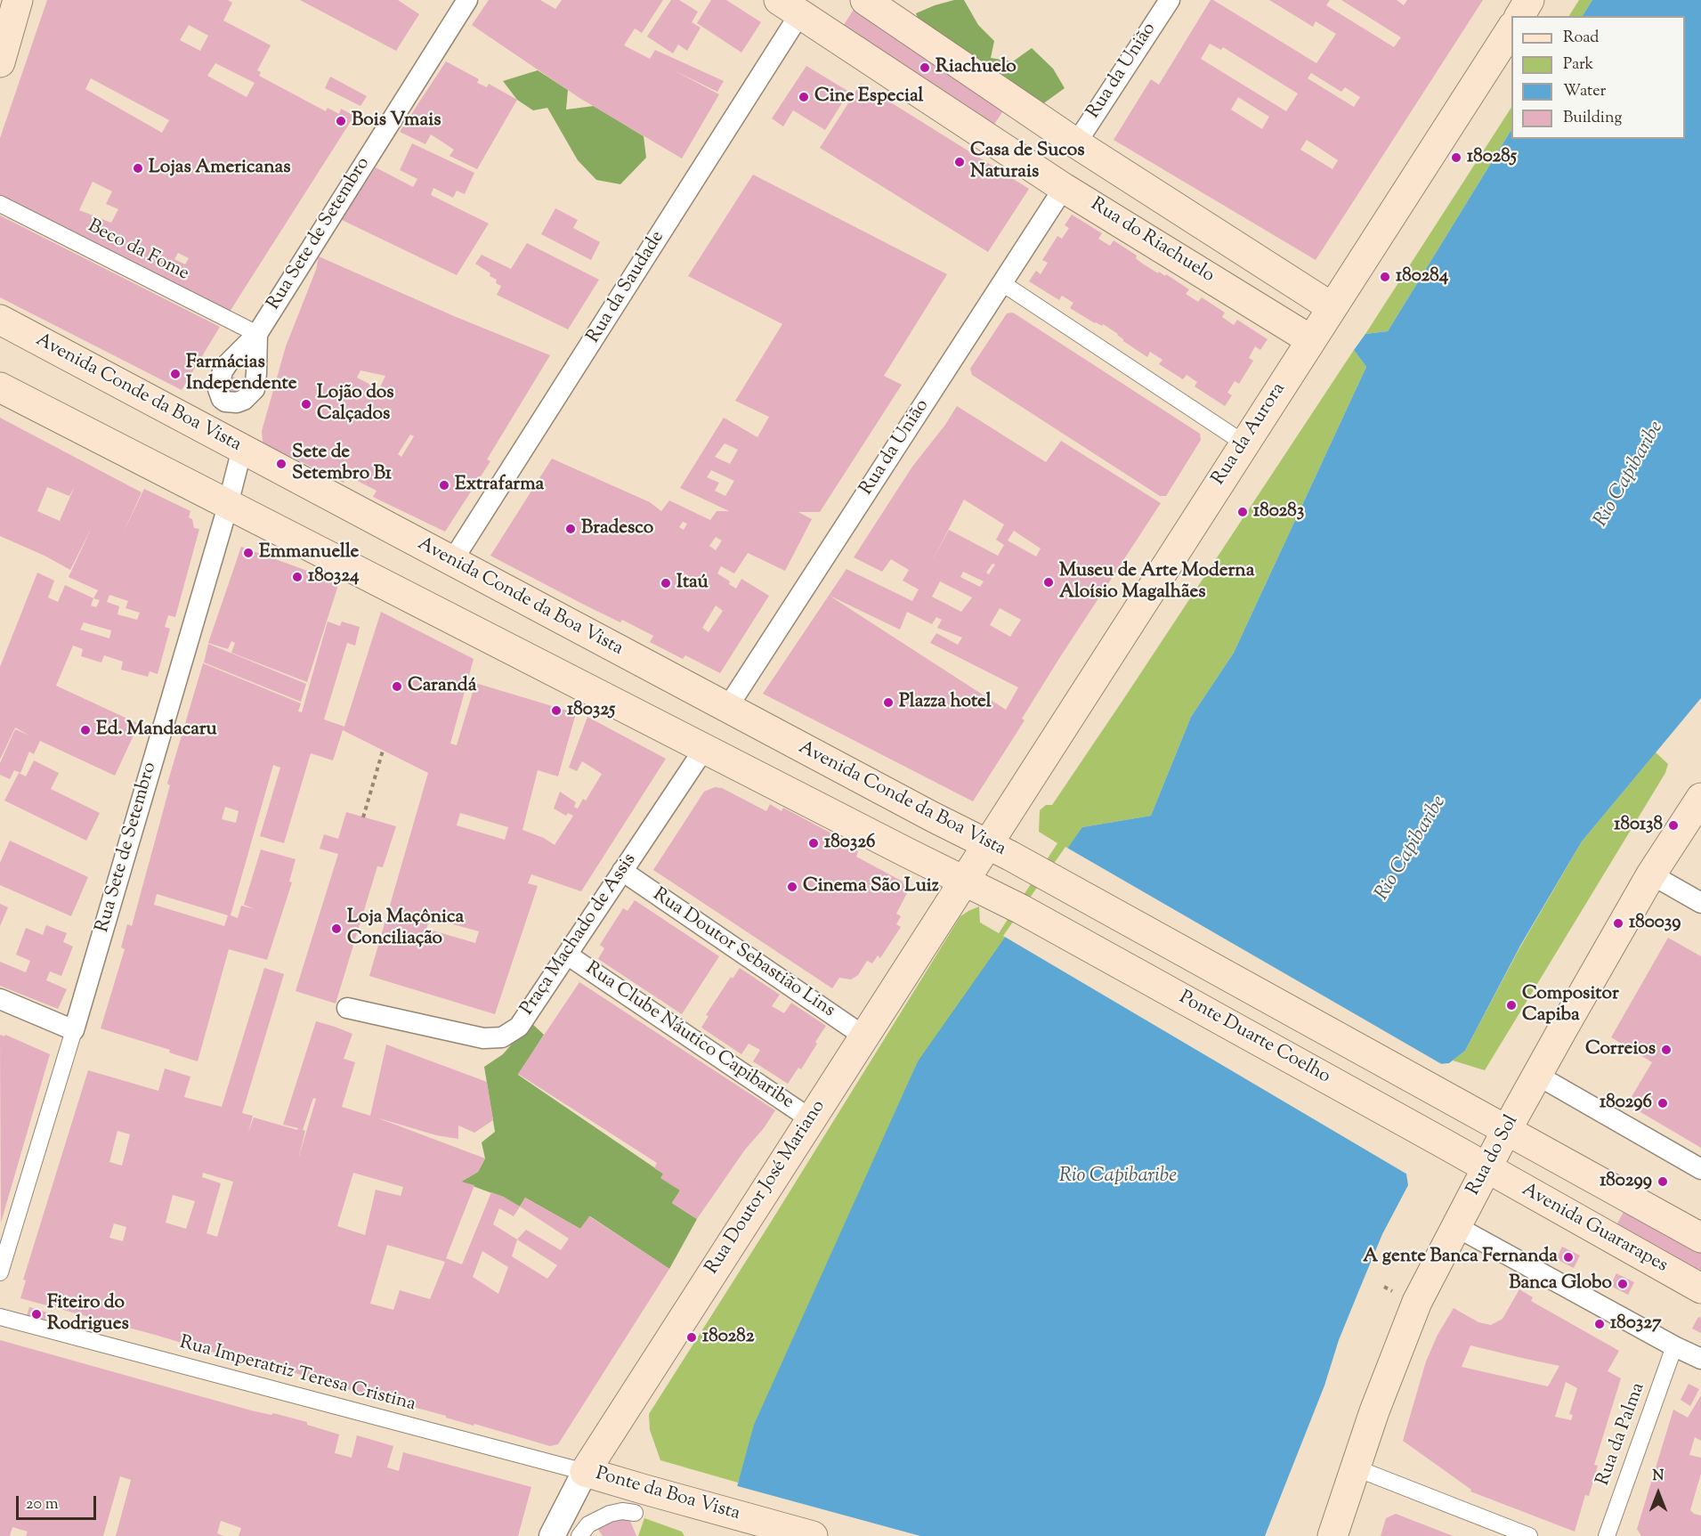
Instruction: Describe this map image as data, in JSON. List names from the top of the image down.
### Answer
{
  "streets": {
    "main road": [
      "Rua do Riachuelo",
      "Avenida Conde da Boa Vista",
      "Rua da Aurora",
      "Ponte Duarte Coelho",
      "Rua do Sol",
      "Rua Doutor José Mariano",
      "Avenida Guararapes",
      "Ponte da Boa Vista"
    ],
    "street": [
      "Rua da União",
      "Rua Sete de Setembro",
      "Beco da Fome",
      "Rua da Saudade",
      "Praça Machado de Assis",
      "Rua Doutor Sebastião Lins",
      "Rua Clube Náutico Capibaribe",
      "Rua Imperatriz Teresa Cristina",
      "Rua da Palma"
    ]
  },
  "crossings": [
    ["Rua da União", "Rua do Riachuelo"],
    ["Rua da União", "Avenida Conde da Boa Vista"],
    ["Rua Sete de Setembro", "Beco da Fome"],
    ["Rua Sete de Setembro", "Avenida Conde da Boa Vista"],
    ["Rua do Riachuelo", "Rua da Saudade"],
    ["Rua do Riachuelo", "Rua da Aurora"],
    ["Rua da Saudade", "Avenida Conde da Boa Vista"],
    ["Avenida Conde da Boa Vista", "Rua da Aurora"],
    ["Avenida Conde da Boa Vista", "Rua do Sol"],
    ["Avenida Conde da Boa Vista", "Rua Doutor José Mariano"],
    ["Rua da Aurora", "Rua Doutor José Mariano"],
    ["Praça Machado de Assis", "Rua Doutor Sebastião Lins"],
    ["Praça Machado de Assis", "Rua Clube Náutico Capibaribe"],
    ["Rua Doutor Sebastião Lins", "Rua Doutor José Mariano"],
    ["Rua Clube Náutico Capibaribe", "Rua Doutor José Mariano"],
    ["Ponte Duarte Coelho", "Rua do Sol"],
    ["Ponte Duarte Coelho", "Rua Doutor José Mariano"],
    ["Ponte Duarte Coelho", "Avenida Guararapes"],
    ["Rua do Sol", "Avenida Guararapes"],
    ["Rua Doutor José Mariano", "Rua Imperatriz Teresa Cristina"],
    ["Rua Doutor José Mariano", "Ponte da Boa Vista"],
    ["Rua Imperatriz Teresa Cristina", "Ponte da Boa Vista"]
  ],
  "water": ["Rio Capibaribe"],
  "places": [
    "Riachuelo",
    "Cine Especial",
    "Bois Vmais",
    "180285",
    "Casa de Sucos Naturais",
    "Lojas Americanas",
    "180284",
    "Farmácias Independente",
    "Lojão dos Calçados",
    "Sete de Setembro B1",
    "Extrafarma",
    "180283",
    "Bradesco",
    "Emmanuelle",
    "180324",
    "Museu de Arte Moderna Aloísio Magalhães",
    "Itaú",
    "Carandá",
    "Plazza hotel",
    "180325",
    "Ed. Mandacaru",
    "180138",
    "180326",
    "Cinema São Luiz",
    "180039",
    "Loja Maçônica Conciliação",
    "Compositor Capiba",
    "Correios",
    "180296",
    "180299",
    "A gente Banca Fernanda",
    "Banca Globo",
    "Fiteiro do Rodrigues",
    "180327",
    "180282"
  ],
  "legend": [
    "Road",
    "Park",
    "Water",
    "Building"
  ],
  "scale_bar": "20 m",
  "north": "top"
}
